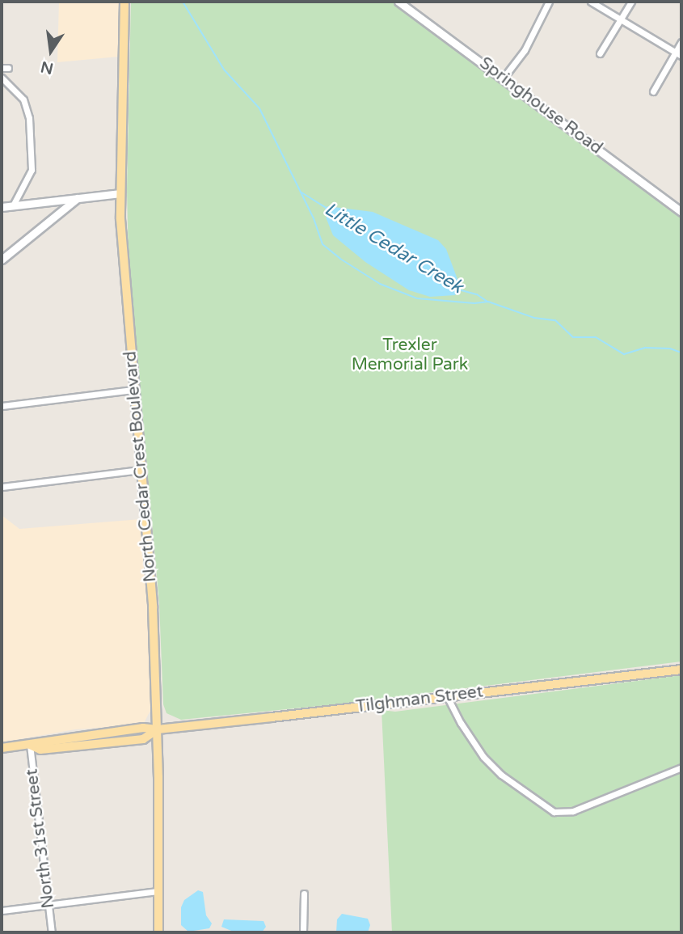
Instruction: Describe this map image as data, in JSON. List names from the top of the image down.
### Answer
{
  "streets": {
    "main road": ["North Cedar Crest Boulevard", "Tilghman Street"],
    "street": ["Springhouse Road", "North 31st Street"]
  },
  "crossings": [
    ["North Cedar Crest Boulevard", "Tilghman Street"],
    ["Tilghman Street", "North 31st Street"]
  ],
  "water": ["Little Cedar Creek"],
  "parks": ["Trexler Memorial Park"],
  "north": "bottom"
}
